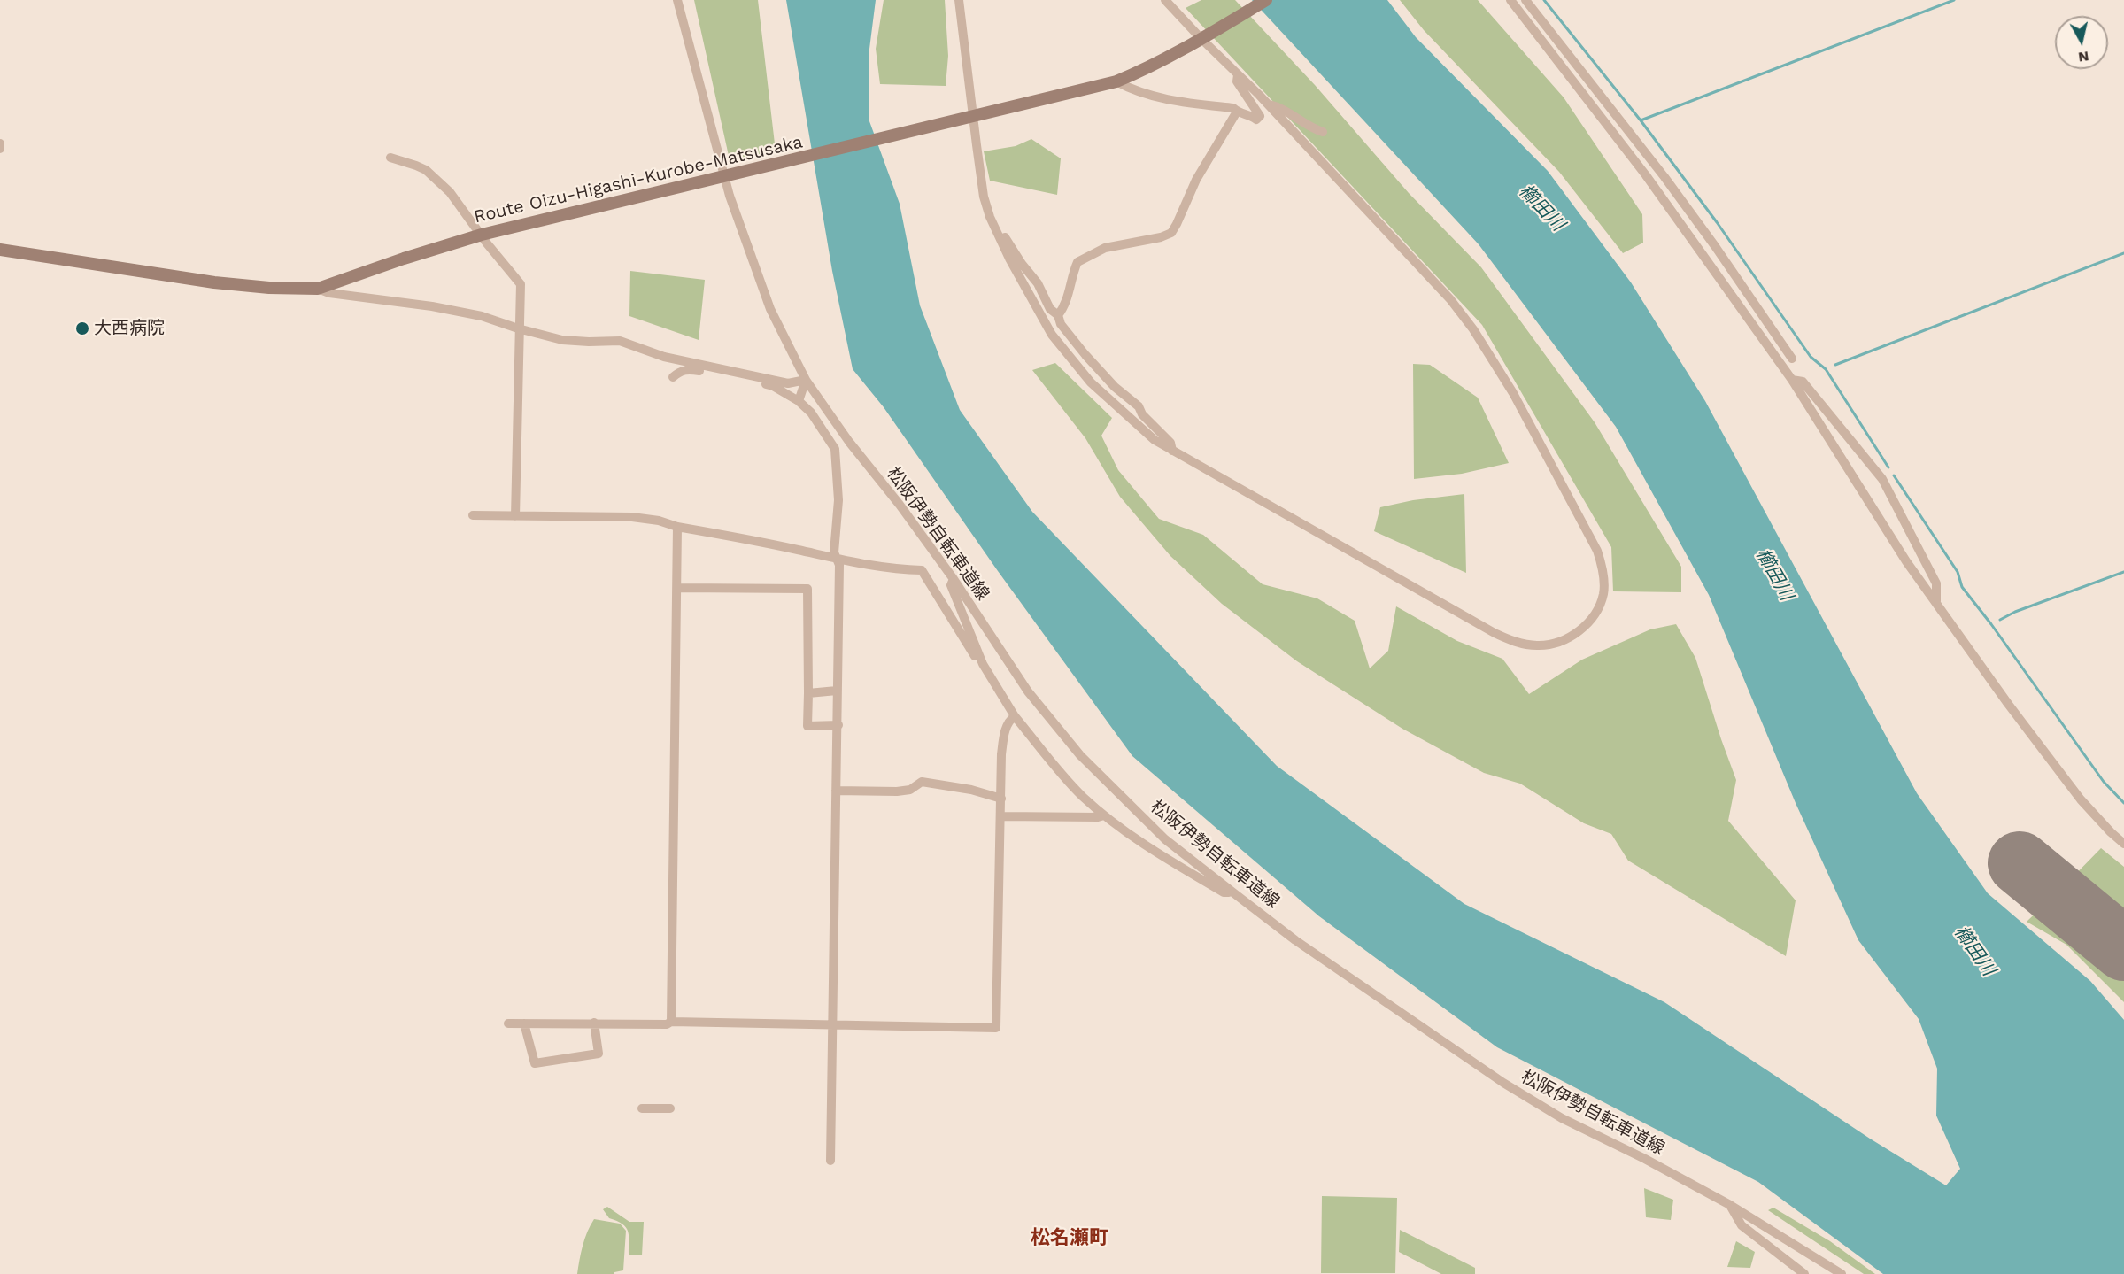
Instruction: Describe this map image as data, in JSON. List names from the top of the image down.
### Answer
{
  "streets": {
    "main road": ["Route Oizu-Higashi-Kurobe-Matsusaka"],
    "street": ["松阪伊勢自転車道線"]
  },
  "crossings": [
    ["Route Oizu-Higashi-Kurobe-Matsusaka", "松阪伊勢自転車道線"]
  ],
  "districts": ["松名瀬町"],
  "water": ["櫛田川"],
  "places": ["大西病院"],
  "north": "bottom"
}
